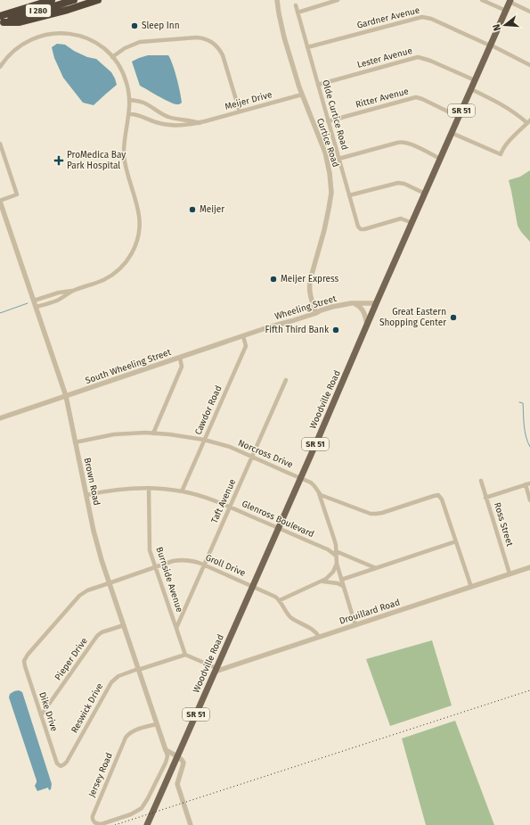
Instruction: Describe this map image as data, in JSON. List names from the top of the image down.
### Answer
{
  "streets": {
    "highway": ["I 280"],
    "main road": ["SR 51", "Woodville Road"],
    "street": [
      "Gardner Avenue",
      "Lester Avenue",
      "Ritter Avenue",
      "Meijer Drive",
      "Olde Curtice Road",
      "Curtice Road",
      "Wheeling Street",
      "South Wheeling Street",
      "Cawdor Road",
      "Norcross Drive",
      "Brown Road",
      "Taft Avenue",
      "Glenross Boulevard",
      "Ross Street",
      "Groll Drive",
      "Burnside Avenue",
      "Drouillard Road",
      "Pieper Drive",
      "Reswick Drive",
      "Dike Drive",
      "Jersey Road"
    ]
  },
  "crossings": [
    ["Gardner Avenue", "Olde Curtice Road"],
    ["Gardner Avenue", "Woodville Road"],
    ["Lester Avenue", "Olde Curtice Road"],
    ["Lester Avenue", "Woodville Road"],
    ["Ritter Avenue", "Olde Curtice Road"],
    ["Ritter Avenue", "Woodville Road"],
    ["Meijer Drive", "Curtice Road"],
    ["Olde Curtice Road", "Woodville Road"],
    ["Curtice Road", "Wheeling Street"],
    ["Wheeling Street", "South Wheeling Street"],
    ["Wheeling Street", "Woodville Road"],
    ["South Wheeling Street", "Cawdor Road"],
    ["South Wheeling Street", "Brown Road"],
    ["Woodville Road", "Norcross Drive"],
    ["Woodville Road", "Glenross Boulevard"],
    ["Woodville Road", "Groll Drive"],
    ["Woodville Road", "Drouillard Road"],
    ["Cawdor Road", "Norcross Drive"],
    ["Cawdor Road", "Glenross Boulevard"],
    ["Norcross Drive", "Brown Road"],
    ["Norcross Drive", "Taft Avenue"],
    ["Brown Road", "Glenross Boulevard"],
    ["Brown Road", "Groll Drive"],
    ["Brown Road", "Pieper Drive"],
    ["Brown Road", "Reswick Drive"],
    ["Brown Road", "Jersey Road"],
    ["Taft Avenue", "Glenross Boulevard"],
    ["Taft Avenue", "Groll Drive"],
    ["Taft Avenue", "Burnside Avenue"],
    ["Glenross Boulevard", "Burnside Avenue"],
    ["Ross Street", "Drouillard Road"],
    ["Groll Drive", "Burnside Avenue"],
    ["Groll Drive", "Dike Drive"],
    ["Burnside Avenue", "Reswick Drive"],
    ["Pieper Drive", "Dike Drive"],
    ["Reswick Drive", "Dike Drive"]
  ],
  "places": {
    "other": [
      "Sleep Inn",
      "Meijer",
      "Meijer Express",
      "Great Eastern Shopping Center",
      "Fifth Third Bank"
    ],
    "health": ["ProMedica Bay Park Hospital"]
  },
  "north": "left"
}
